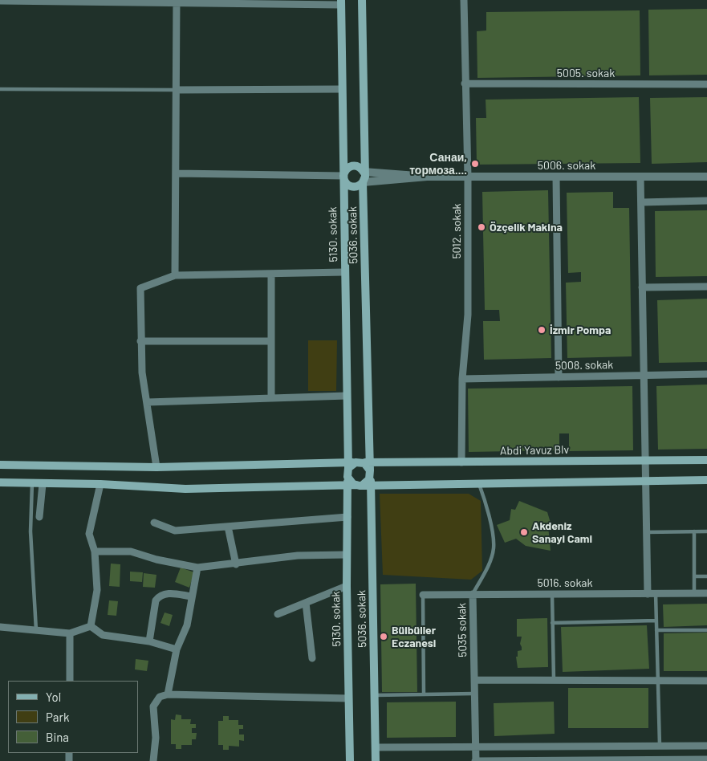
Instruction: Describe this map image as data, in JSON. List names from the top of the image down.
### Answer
{
  "streets": {
    "main road": ["5130. sokak", "5036. sokak", "Abdi Yavuz Blv"],
    "street": [
      "5005. sokak",
      "5006. sokak",
      "5012. sokak",
      "5008. sokak",
      "5016. sokak",
      "5035 sokak"
    ]
  },
  "crossings": [
    ["5005. sokak", "5012. sokak"],
    ["5006. sokak", "5012. sokak"],
    ["5012. sokak", "5008. sokak"],
    ["5012. sokak", "Abdi Yavuz Blv"],
    ["5130. sokak", "5036. sokak"],
    ["5130. sokak", "Abdi Yavuz Blv"],
    ["5036. sokak", "Abdi Yavuz Blv"],
    ["5016. sokak", "5035 sokak"]
  ],
  "places": [
    "Санаи, тормоза....",
    "Özçelik Makina",
    "İzmir Pompa",
    "Akdeniz Sanayi Cami",
    "Bülbüller Eczanesi"
  ],
  "legend": ["Yol", "Park", "Bina"]
}
